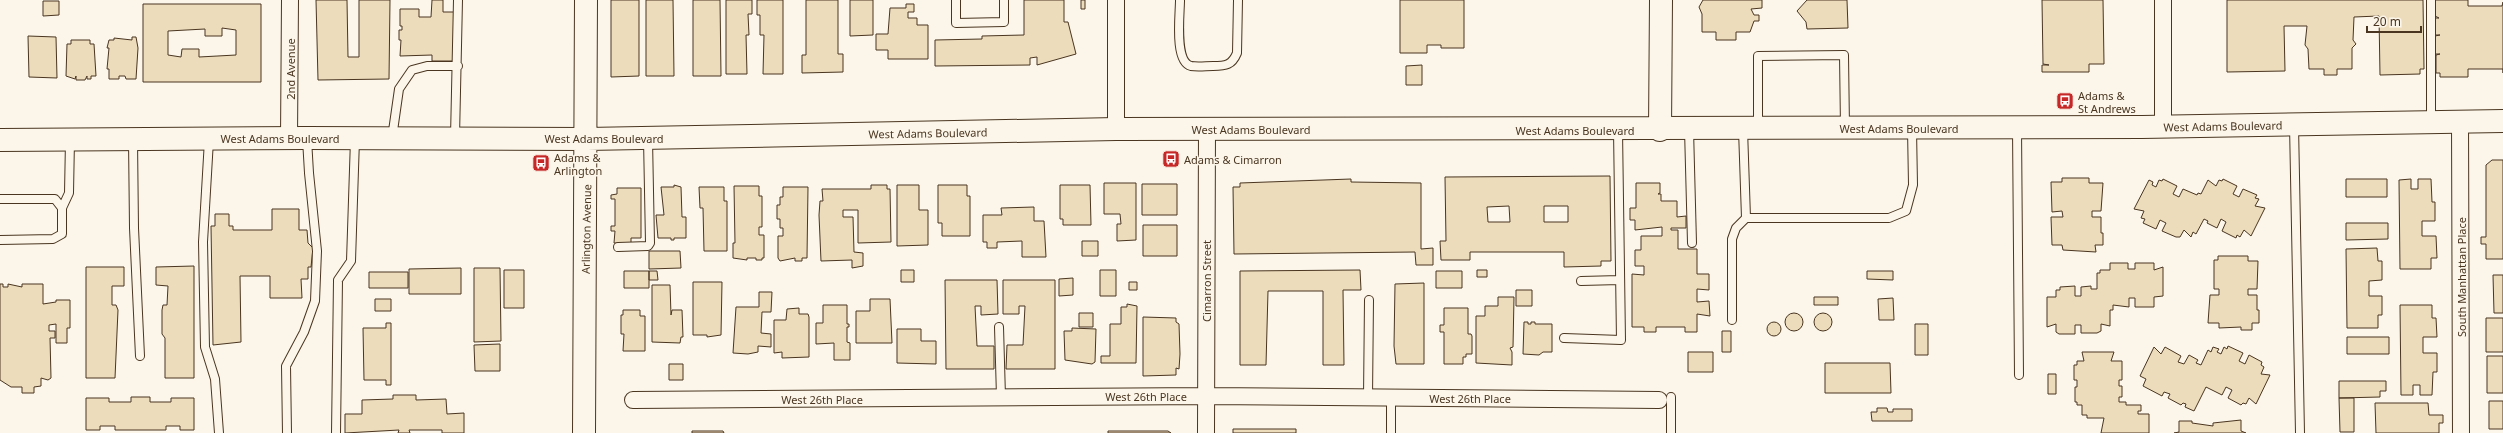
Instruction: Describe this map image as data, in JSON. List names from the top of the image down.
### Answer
{
  "streets": {
    "main road": ["West Adams Boulevard", "Arlington Avenue"],
    "street": [
      "2nd Avenue",
      "South Manhattan Place",
      "Cimarron Street",
      "West 26th Place"
    ]
  },
  "crossings": [
    ["2nd Avenue", "West Adams Boulevard"],
    ["West Adams Boulevard", "Arlington Avenue"],
    ["West Adams Boulevard", "South Manhattan Place"],
    ["West Adams Boulevard", "Cimarron Street"],
    ["Cimarron Street", "West 26th Place"]
  ],
  "places": {
    "bus stop": ["Adams & St Andrews", "Adams & Cimarron", "Adams & Arlington"]
  },
  "scale_bar": "20 m"
}
